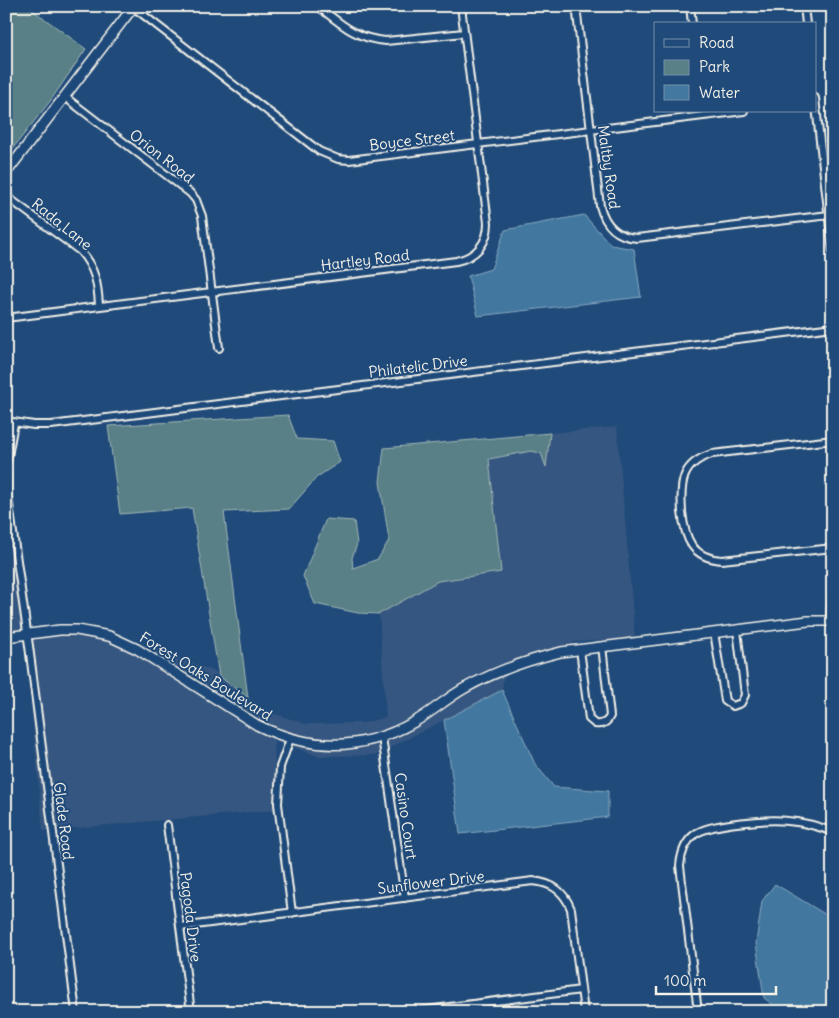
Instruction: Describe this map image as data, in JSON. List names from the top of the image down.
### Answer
{
  "streets": {
    "main road": ["Forest Oaks Boulevard"],
    "street": [
      "Boyce Street",
      "Orion Road",
      "Maltby Road",
      "Rada Lane",
      "Hartley Road",
      "Philatelic Drive",
      "Casino Court",
      "Glade Road",
      "Sunflower Drive",
      "Pagoda Drive"
    ]
  },
  "crossings": [
    ["Boyce Street", "Maltby Road"],
    ["Boyce Street", "Hartley Road"],
    ["Orion Road", "Hartley Road"],
    ["Rada Lane", "Hartley Road"],
    ["Philatelic Drive", "Glade Road"],
    ["Forest Oaks Boulevard", "Casino Court"],
    ["Forest Oaks Boulevard", "Glade Road"],
    ["Casino Court", "Sunflower Drive"],
    ["Sunflower Drive", "Pagoda Drive"]
  ],
  "legend": ["Road", "Park", "Water"],
  "scale_bar": "100 m"
}
